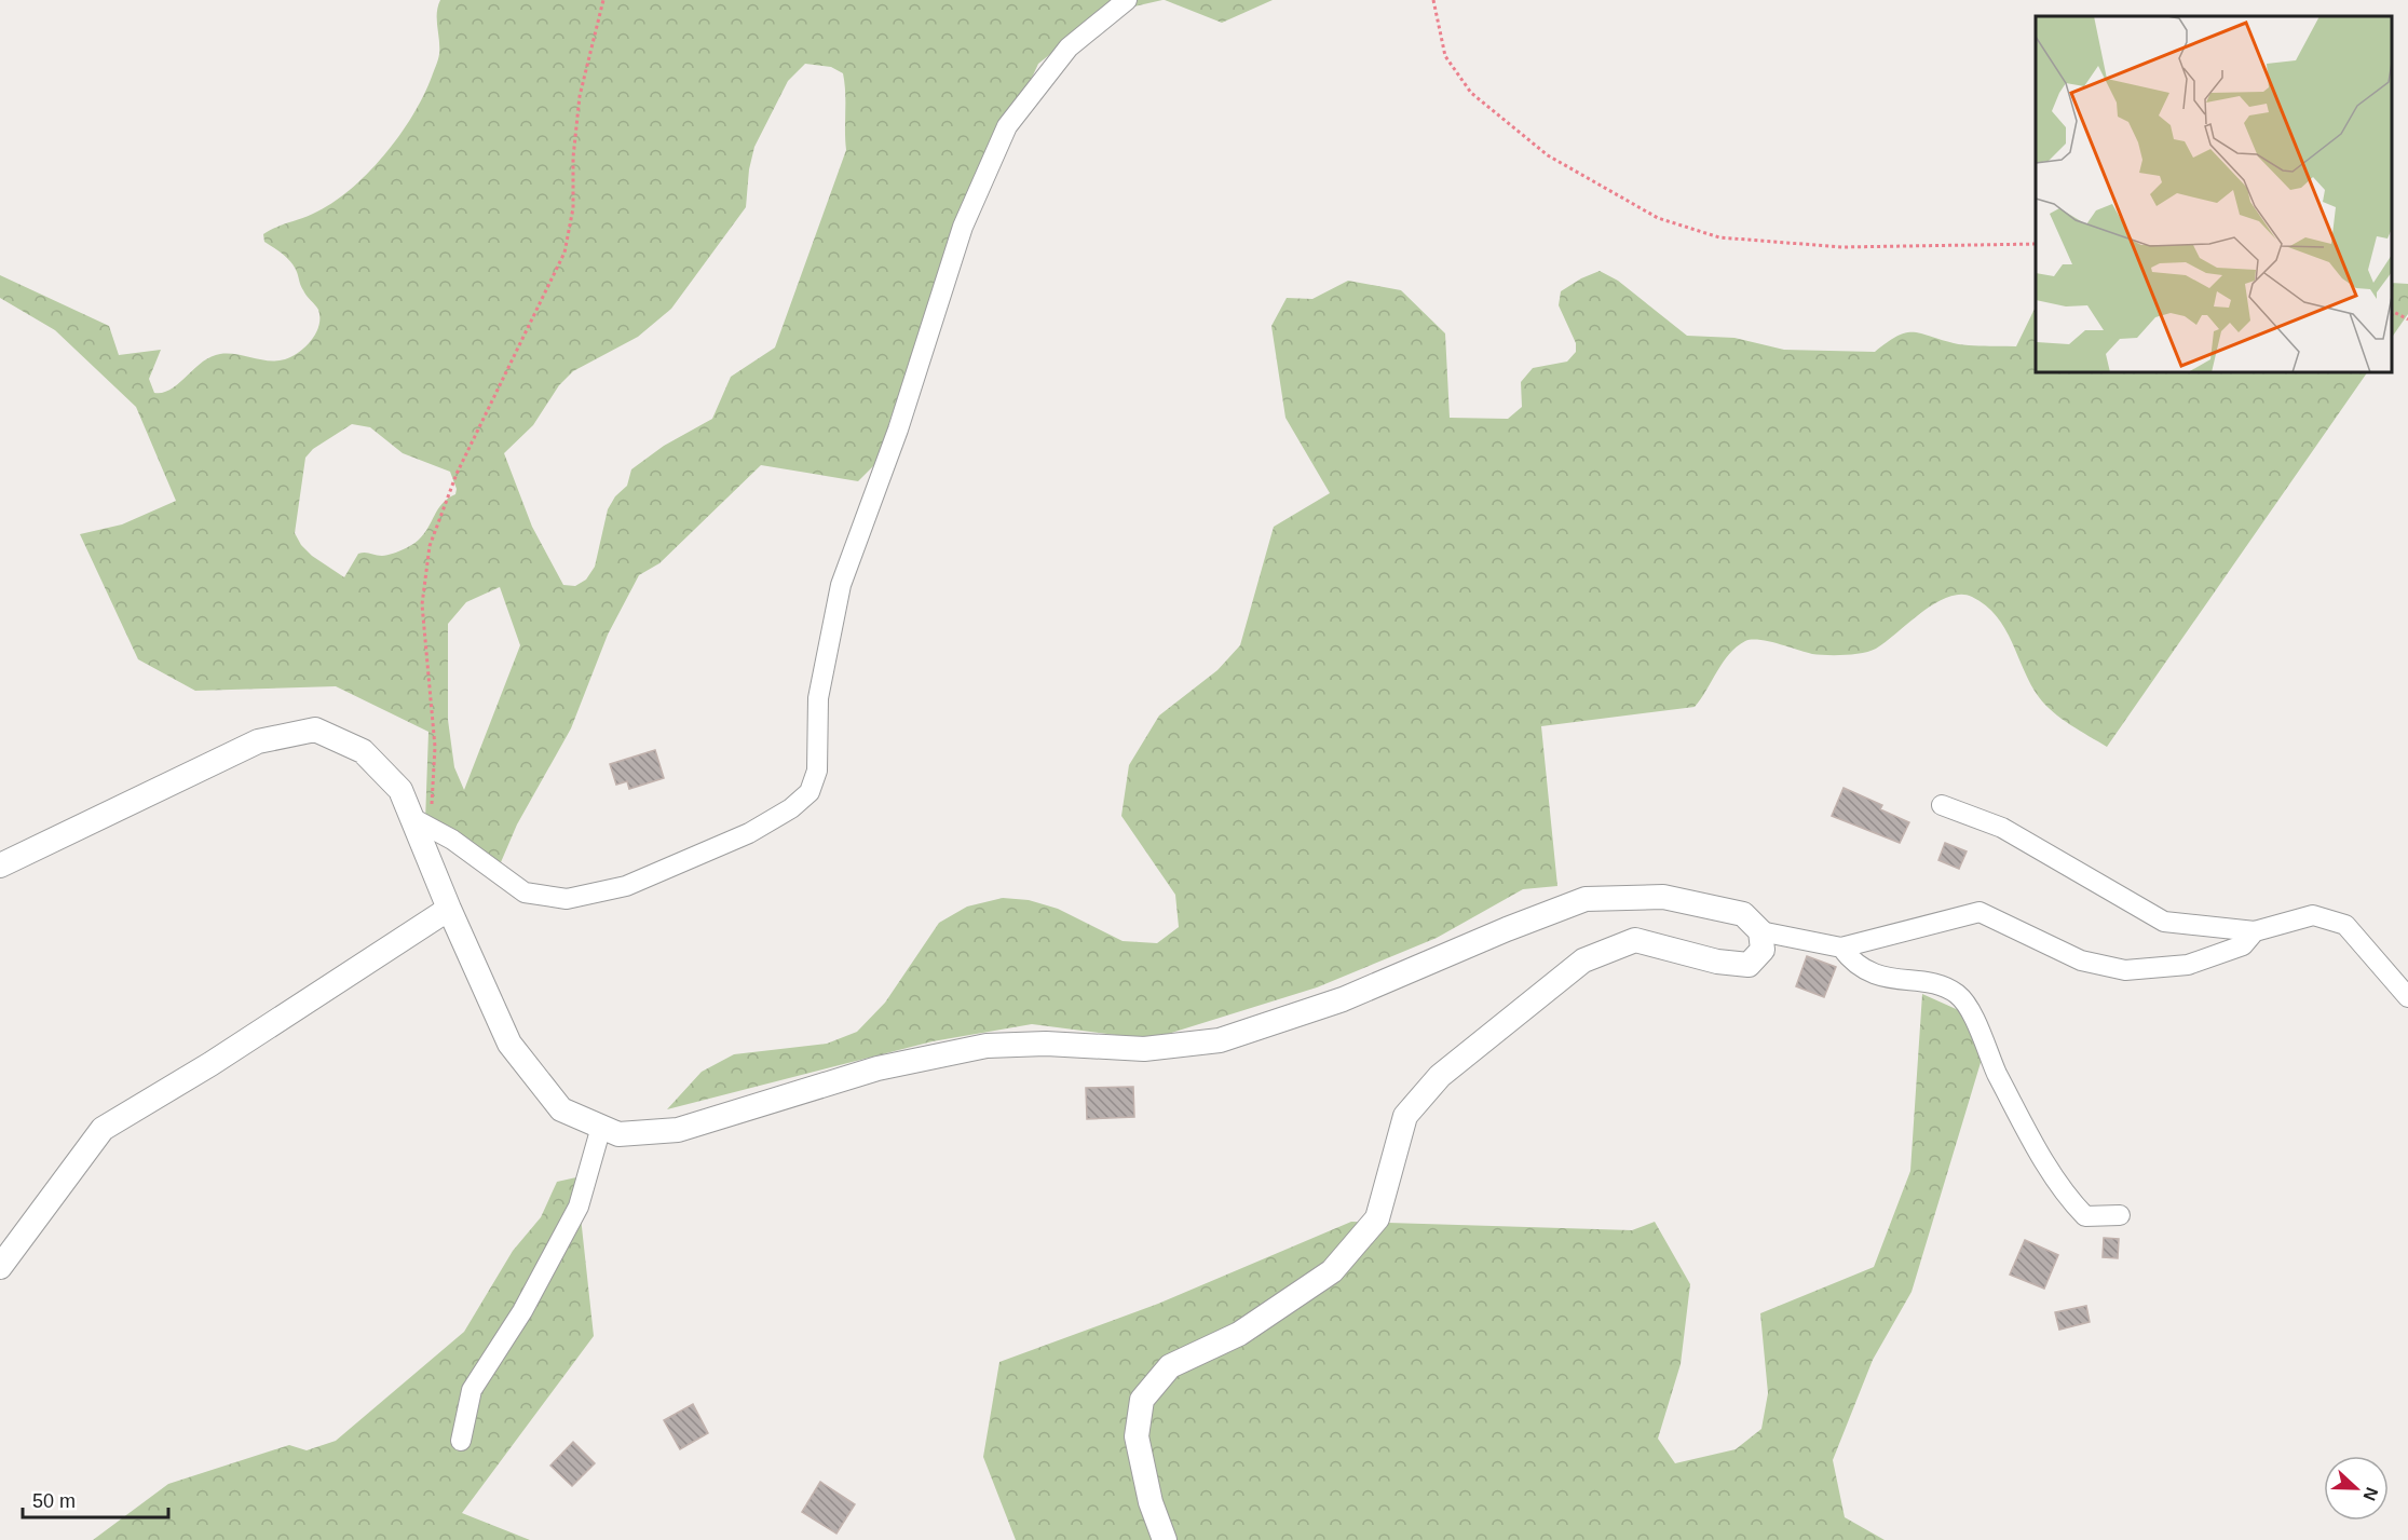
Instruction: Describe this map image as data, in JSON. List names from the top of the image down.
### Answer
{
  "scale_bar": "50 m",
  "north": "right"
}
